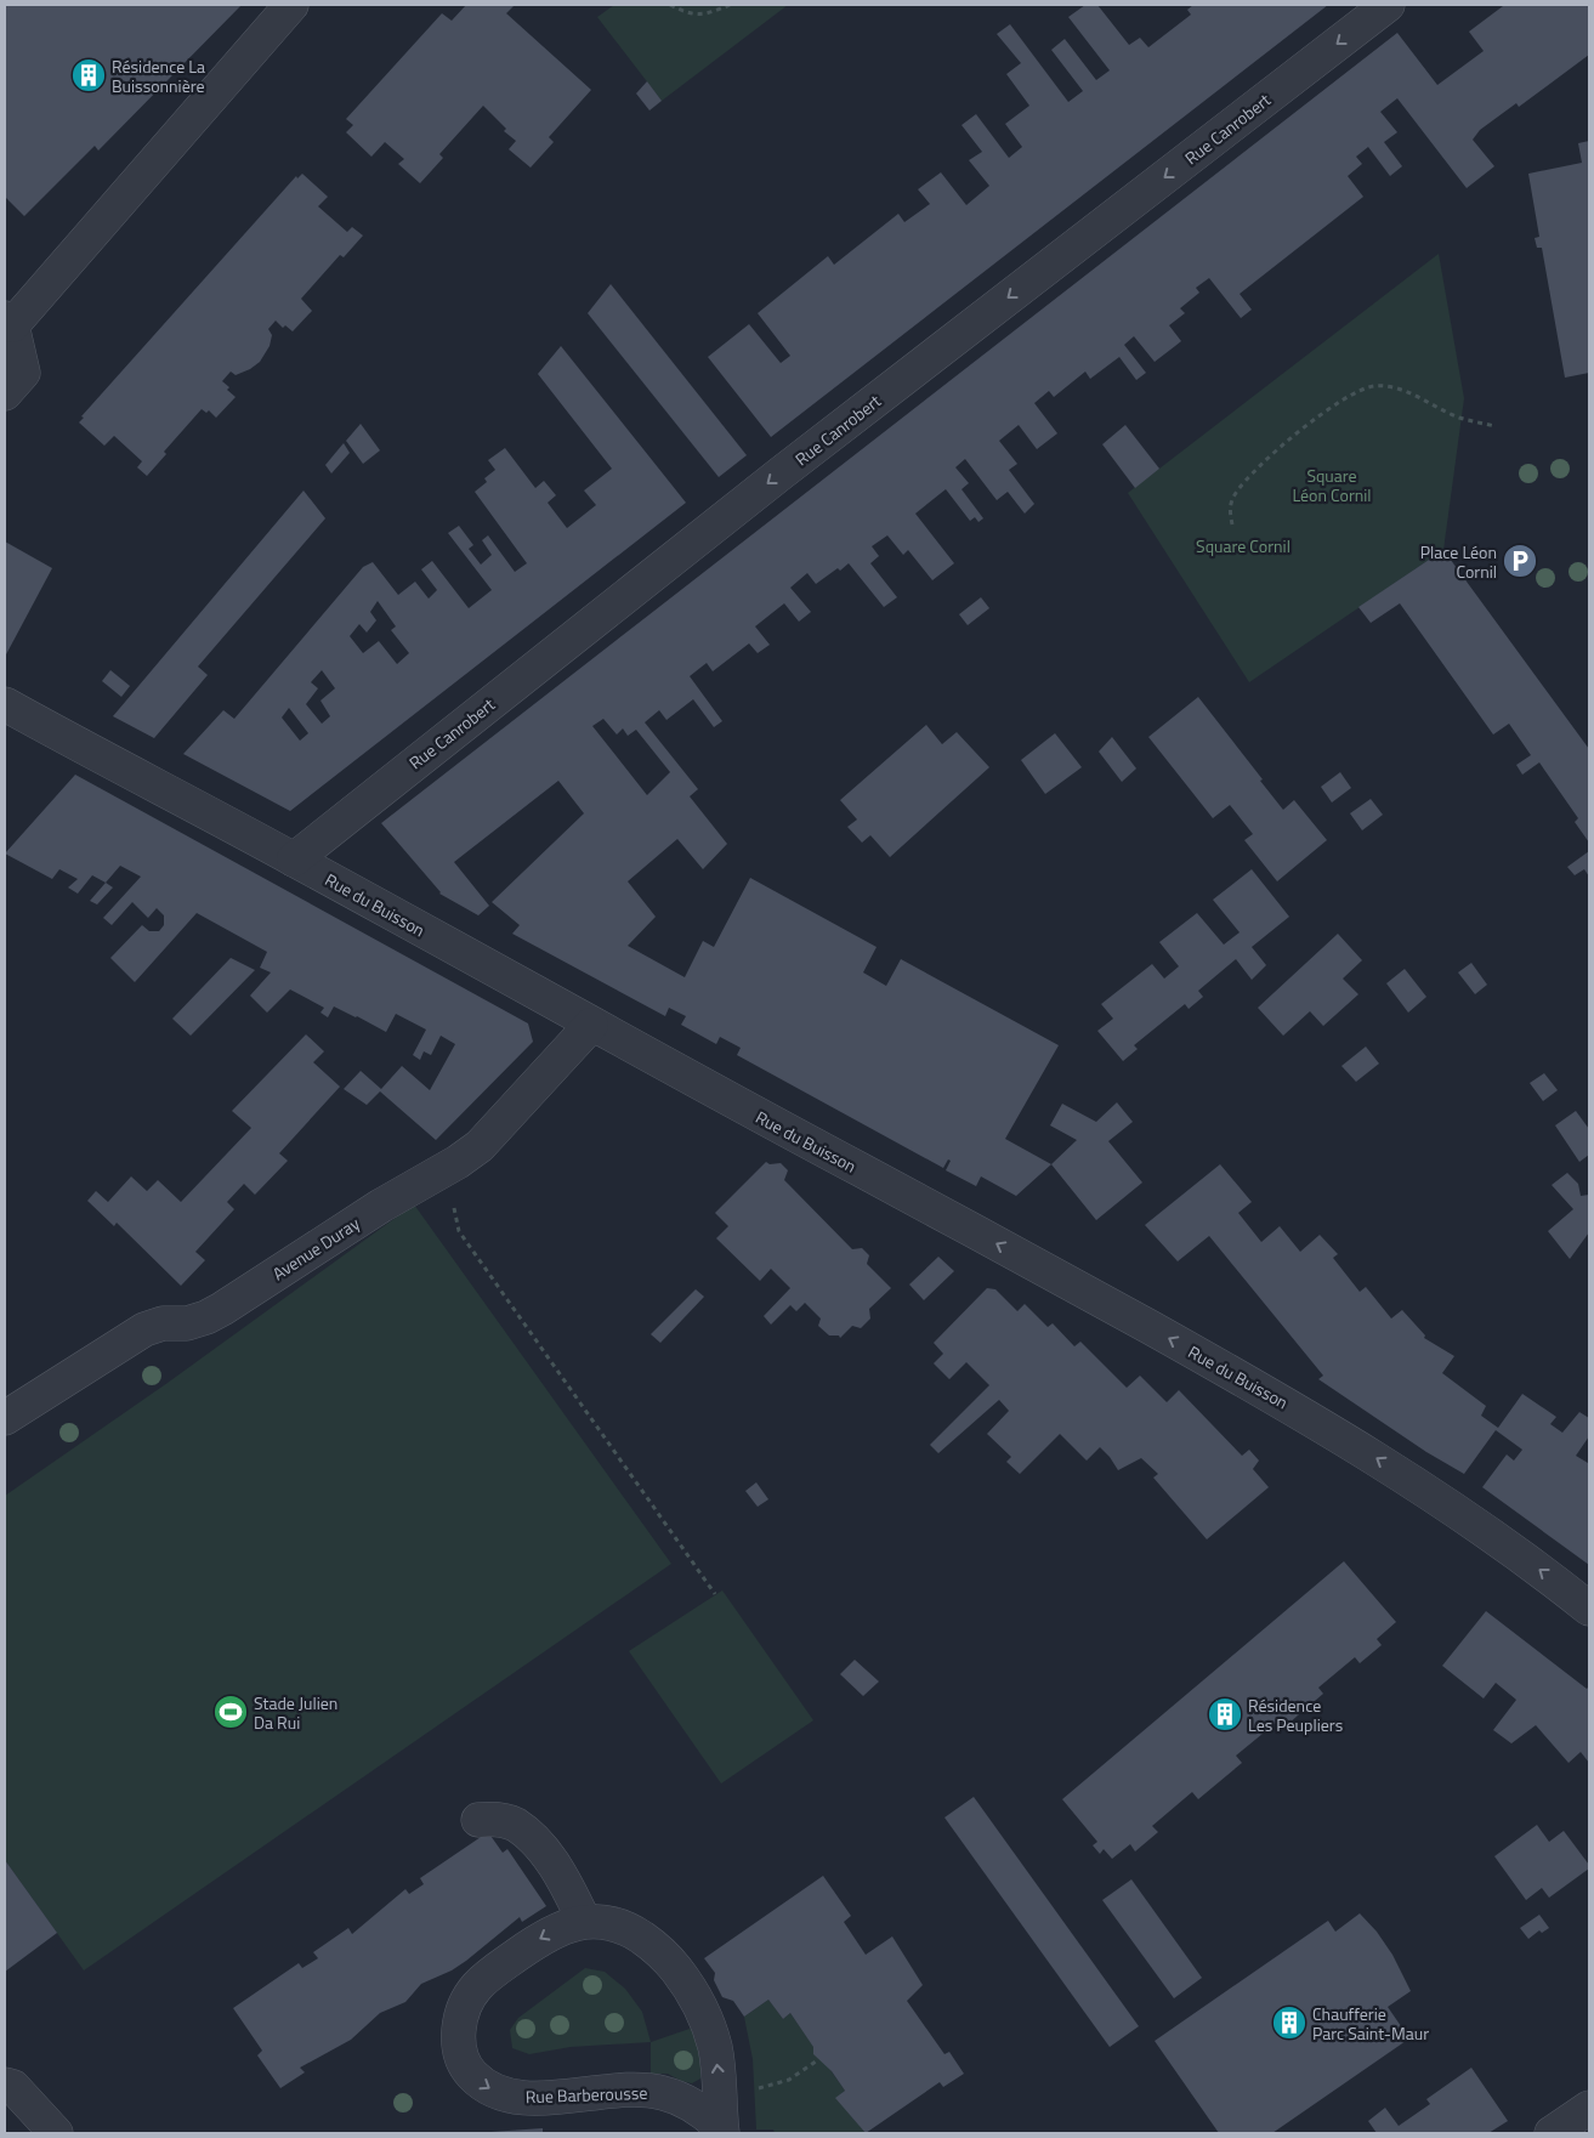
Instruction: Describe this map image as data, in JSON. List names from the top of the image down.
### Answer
{
  "streets": {
    "street": [
      "Rue Canrobert",
      "Rue du Buisson",
      "Avenue Duray",
      "Rue Barberousse"
    ]
  },
  "crossings": [
    ["Rue Canrobert", "Rue du Buisson"],
    ["Rue du Buisson", "Avenue Duray"]
  ],
  "one_way": ["Rue Canrobert", "Rue du Buisson"],
  "parks": ["Square Léon Cornil", "Square Cornil"],
  "places": {
    "building": ["Résidence La Buissonnière", "Résidence Les Peupliers", "Chaufferie Parc Saint-Maur"],
    "parking": ["Place Léon Cornil"],
    "sports": ["Stade Julien Da Rui"]
  }
}
